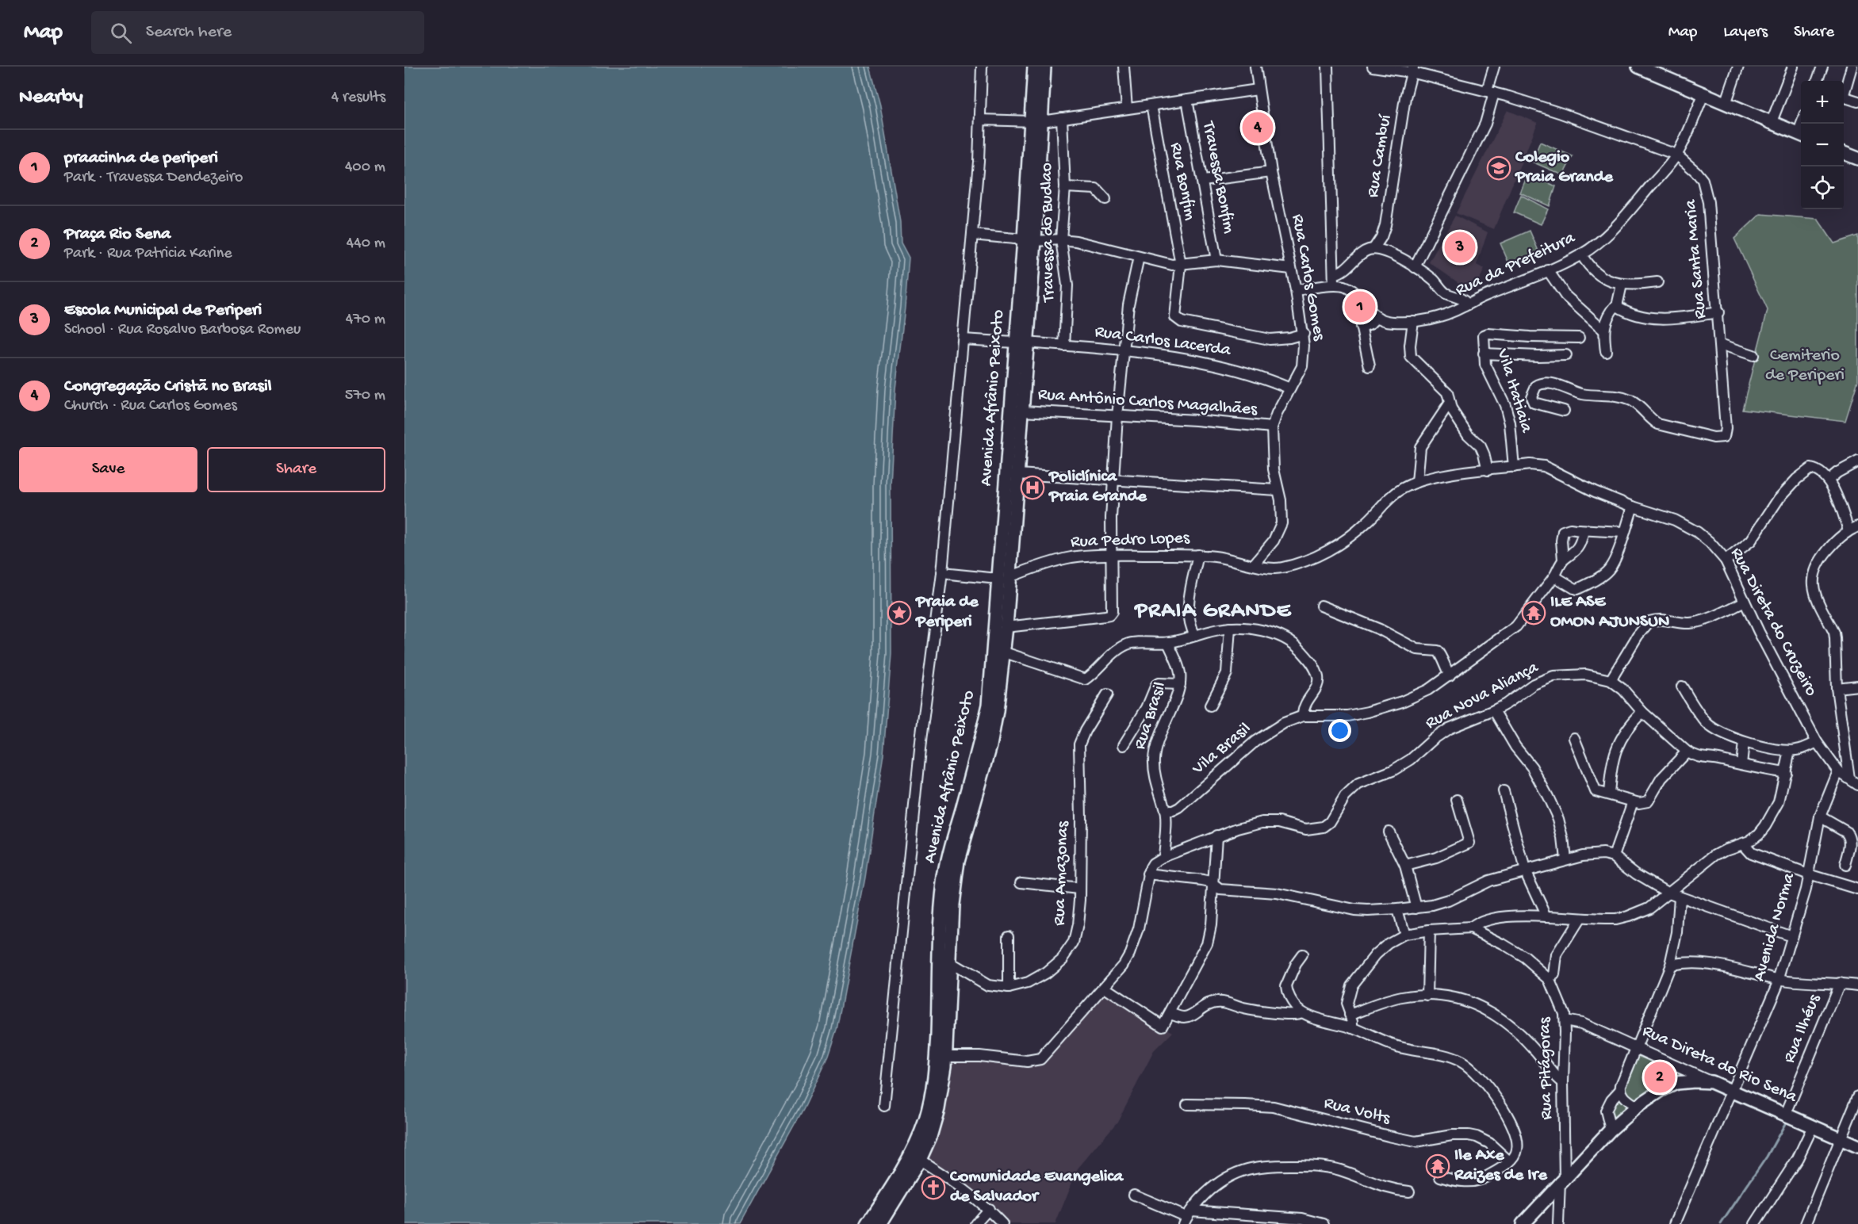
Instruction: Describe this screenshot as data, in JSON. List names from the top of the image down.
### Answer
{
  "streets": {
    "main road": ["Avenida Afrânio Peixoto", "Rua Direta do Rio Sena"],
    "street": [
      "Rua Cambuí",
      "Travessa Bonfim",
      "Rua Bonfim",
      "Travessa do Budlao",
      "Rua Santa Maria",
      "Rua da Prefeitura",
      "Rua Carlos Gomes",
      "Rua Carlos Lacerda",
      "Vila Itatiaia",
      "Rua Antônio Carlos Magalhães",
      "Rua Pedro Lopes",
      "Rua Direta do Cruzeiro",
      "Rua Nova Aliança",
      "Rua Brasil",
      "Vila Brasil",
      "Rua Amazonas",
      "Avenida Norma",
      "Rua Ilhéus",
      "Rua Pitágoras",
      "Rua Volts"
    ]
  },
  "crossings": [
    ["Rua Cambuí", "Rua Santa Maria"],
    ["Rua Bonfim", "Rua Carlos Gomes"],
    ["Travessa do Budlao", "Rua Carlos Lacerda"],
    ["Rua Santa Maria", "Rua da Prefeitura"],
    ["Rua Carlos Gomes", "Rua Carlos Lacerda"],
    ["Rua Carlos Gomes", "Rua Antônio Carlos Magalhães"],
    ["Rua Carlos Gomes", "Rua Pedro Lopes"],
    ["Rua Carlos Gomes", "Rua Direta do Cruzeiro"],
    ["Rua Carlos Lacerda", "Avenida Afrânio Peixoto"],
    ["Vila Itatiaia", "Rua Direta do Cruzeiro"],
    ["Avenida Afrânio Peixoto", "Rua Antônio Carlos Magalhães"],
    ["Avenida Afrânio Peixoto", "Rua Pedro Lopes"],
    ["Avenida Afrânio Peixoto", "Rua Amazonas"],
    ["Rua Pedro Lopes", "Rua Direta do Cruzeiro"],
    ["Rua Direta do Cruzeiro", "Avenida Norma"],
    ["Rua Nova Aliança", "Rua Brasil"],
    ["Rua Brasil", "Vila Brasil"],
    ["Avenida Norma", "Rua Direta do Rio Sena"],
    ["Rua Ilhéus", "Rua Direta do Rio Sena"],
    ["Rua Direta do Rio Sena", "Rua Pitágoras"]
  ],
  "districts": ["PRAIA GRANDE"],
  "parks": ["Cemiterio de Periperi"],
  "places": {
    "school or university": ["Colegio Praia Grande"],
    "hospital": ["Policlínica Praia Grande"],
    "place": ["Praia de Periperi"],
    "temple": ["ILE ASE OMON AJUNSUN", "Ile Axe Raizes de Ire"],
    "church": ["Comunidade Evangelica de Salvador"]
  },
  "page": {
    "header": "Map",
    "search": "Search here",
    "nav": ["Map", "Layers", "Share"],
    "heading": ["Nearby", "4 results"],
    "map_buttons": ["+", "−"],
    "pins": [
      "4",
      "3",
      "1",
      "2"
    ],
    "list": [
      {
        "mark": "1",
        "name": "praacinha de periperi",
        "note": "Park · Travessa Dendezeiro",
        "value": "400 m"
      },
      {
        "mark": "2",
        "name": "Praça Rio Sena",
        "note": "Park · Rua Patricia Karine",
        "value": "440 m"
      },
      {
        "mark": "3",
        "name": "Escola Municipal de Periperi",
        "note": "School · Rua Rosalvo Barbosa Romeu",
        "value": "470 m"
      },
      {
        "mark": "4",
        "name": "Congregação Cristã no Brasil",
        "note": "Church · Rua Carlos Gomes",
        "value": "570 m"
      }
    ],
    "buttons": ["Save", "Share"]
  }
}
